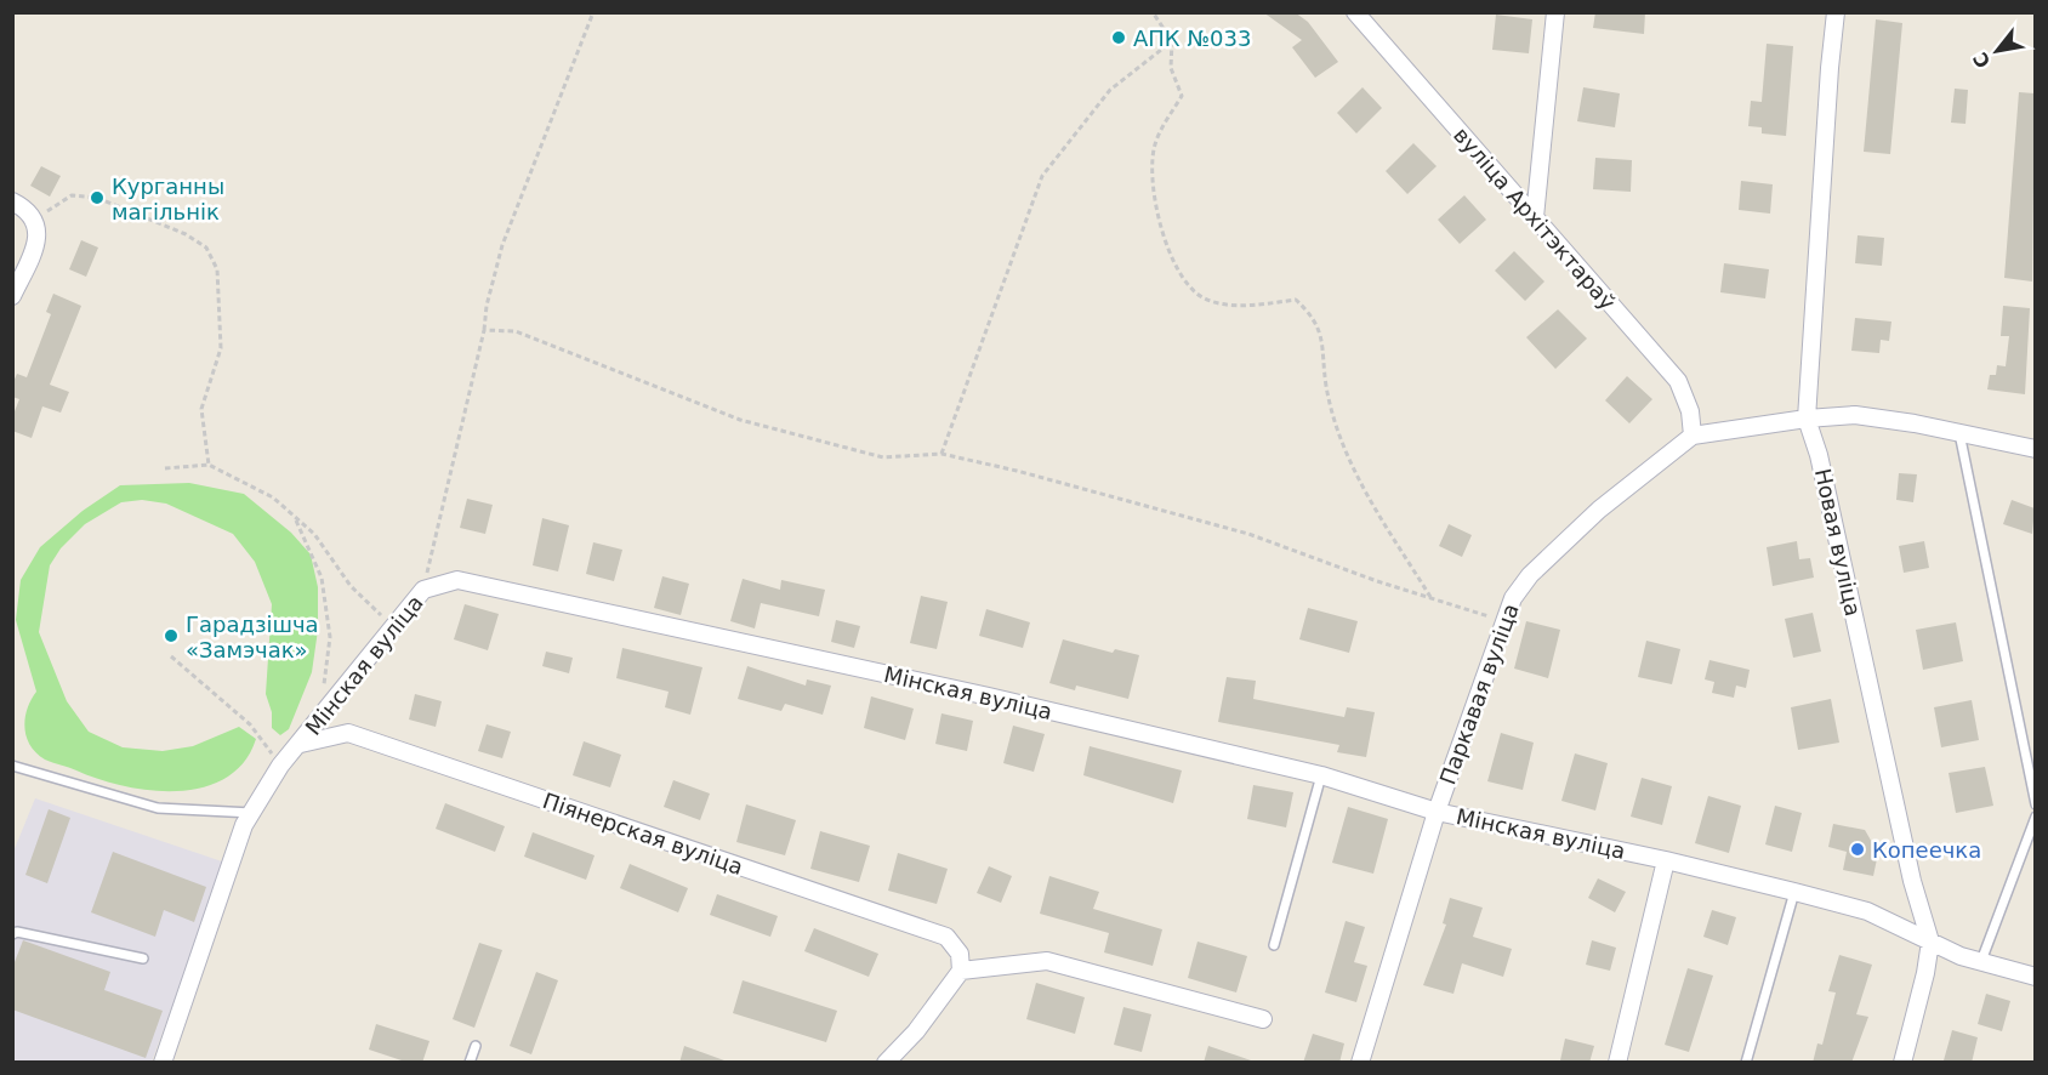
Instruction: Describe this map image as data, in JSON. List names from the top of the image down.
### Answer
{
  "streets": {
    "street": [
      "вуліца Архітэктараў",
      "Новая вуліца",
      "Мінская вуліца",
      "Паркавая вуліца",
      "Піянерская вуліца"
    ]
  },
  "crossings": [
    ["вуліца Архітэктараў", "Паркавая вуліца"],
    ["Новая вуліца", "Мінская вуліца"],
    ["Новая вуліца", "Паркавая вуліца"],
    ["Мінская вуліца", "Паркавая вуліца"],
    ["Мінская вуліца", "Піянерская вуліца"]
  ],
  "places": [
    "АПК №033",
    "Курганны магільнік",
    "Гарадзішча «Замэчак»",
    "Копеечка"
  ],
  "north": "bottom left"
}
